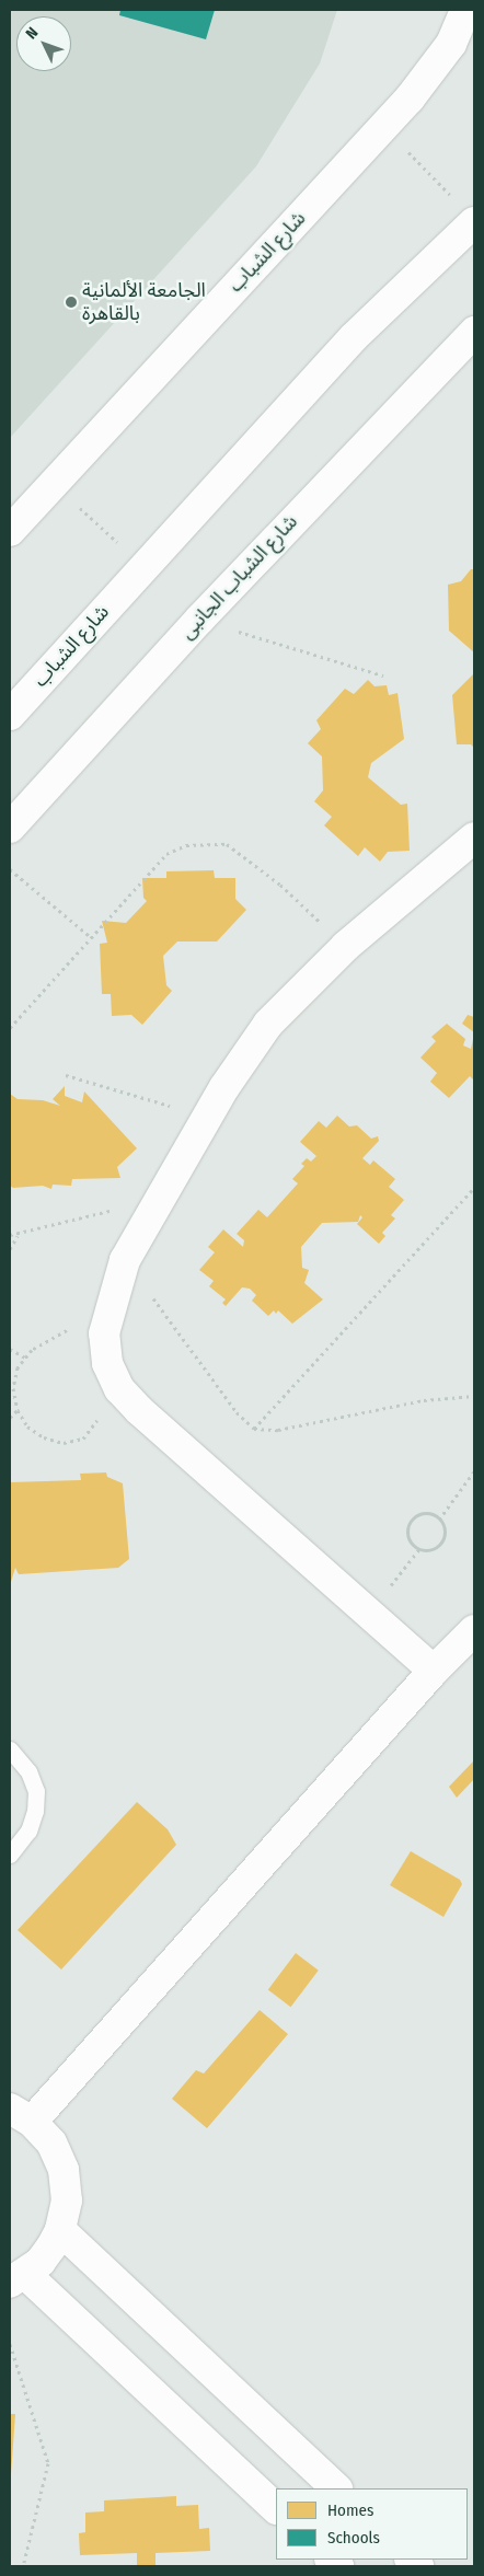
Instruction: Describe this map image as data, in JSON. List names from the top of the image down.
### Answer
{
  "streets": {
    "street": ["شارع الشباب", "شارع الشباب الجانبى"]
  },
  "places": ["الجامعة الألمانية بالقاهرة"],
  "legend": ["Homes", "Schools"],
  "north": "top left"
}
